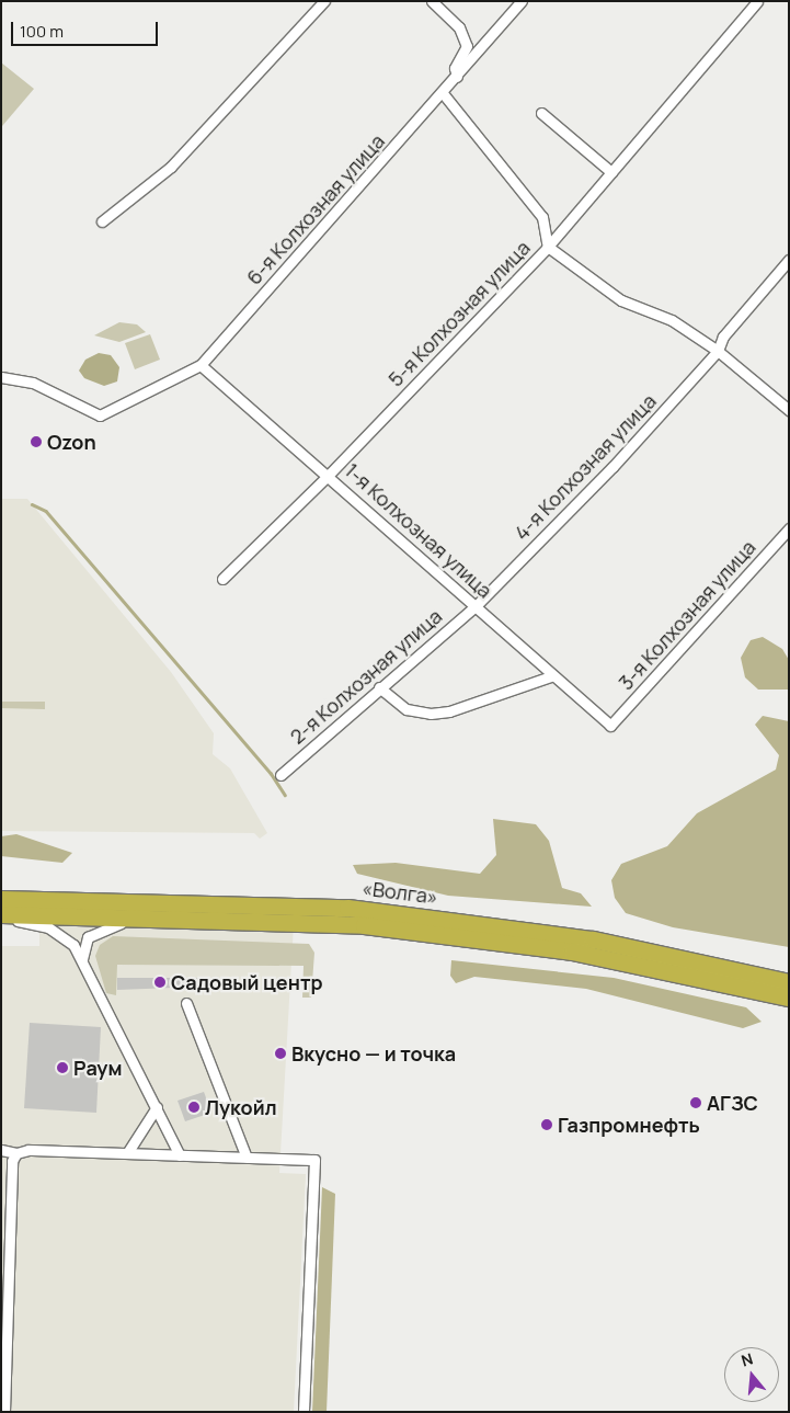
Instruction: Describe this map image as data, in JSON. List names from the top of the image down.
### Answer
{
  "streets": {
    "highway": ["«Волга»"],
    "street": [
      "6-я Колхозная улица",
      "5-я Колхозная улица",
      "4-я Колхозная улица",
      "1-я Колхозная улица",
      "3-я Колхозная улица",
      "2-я Колхозная улица"
    ]
  },
  "crossings": [
    ["6-я Колхозная улица", "1-я Колхозная улица"],
    ["5-я Колхозная улица", "1-я Колхозная улица"],
    ["4-я Колхозная улица", "1-я Колхозная улица"],
    ["4-я Колхозная улица", "2-я Колхозная улица"],
    ["1-я Колхозная улица", "3-я Колхозная улица"],
    ["1-я Колхозная улица", "2-я Колхозная улица"]
  ],
  "places": [
    "Ozon",
    "Садовый центр",
    "Вкусно — и точка",
    "Раум",
    "АГЗС",
    "Лукойл",
    "Газпромнефть"
  ],
  "scale_bar": "100 m",
  "north": "top"
}
